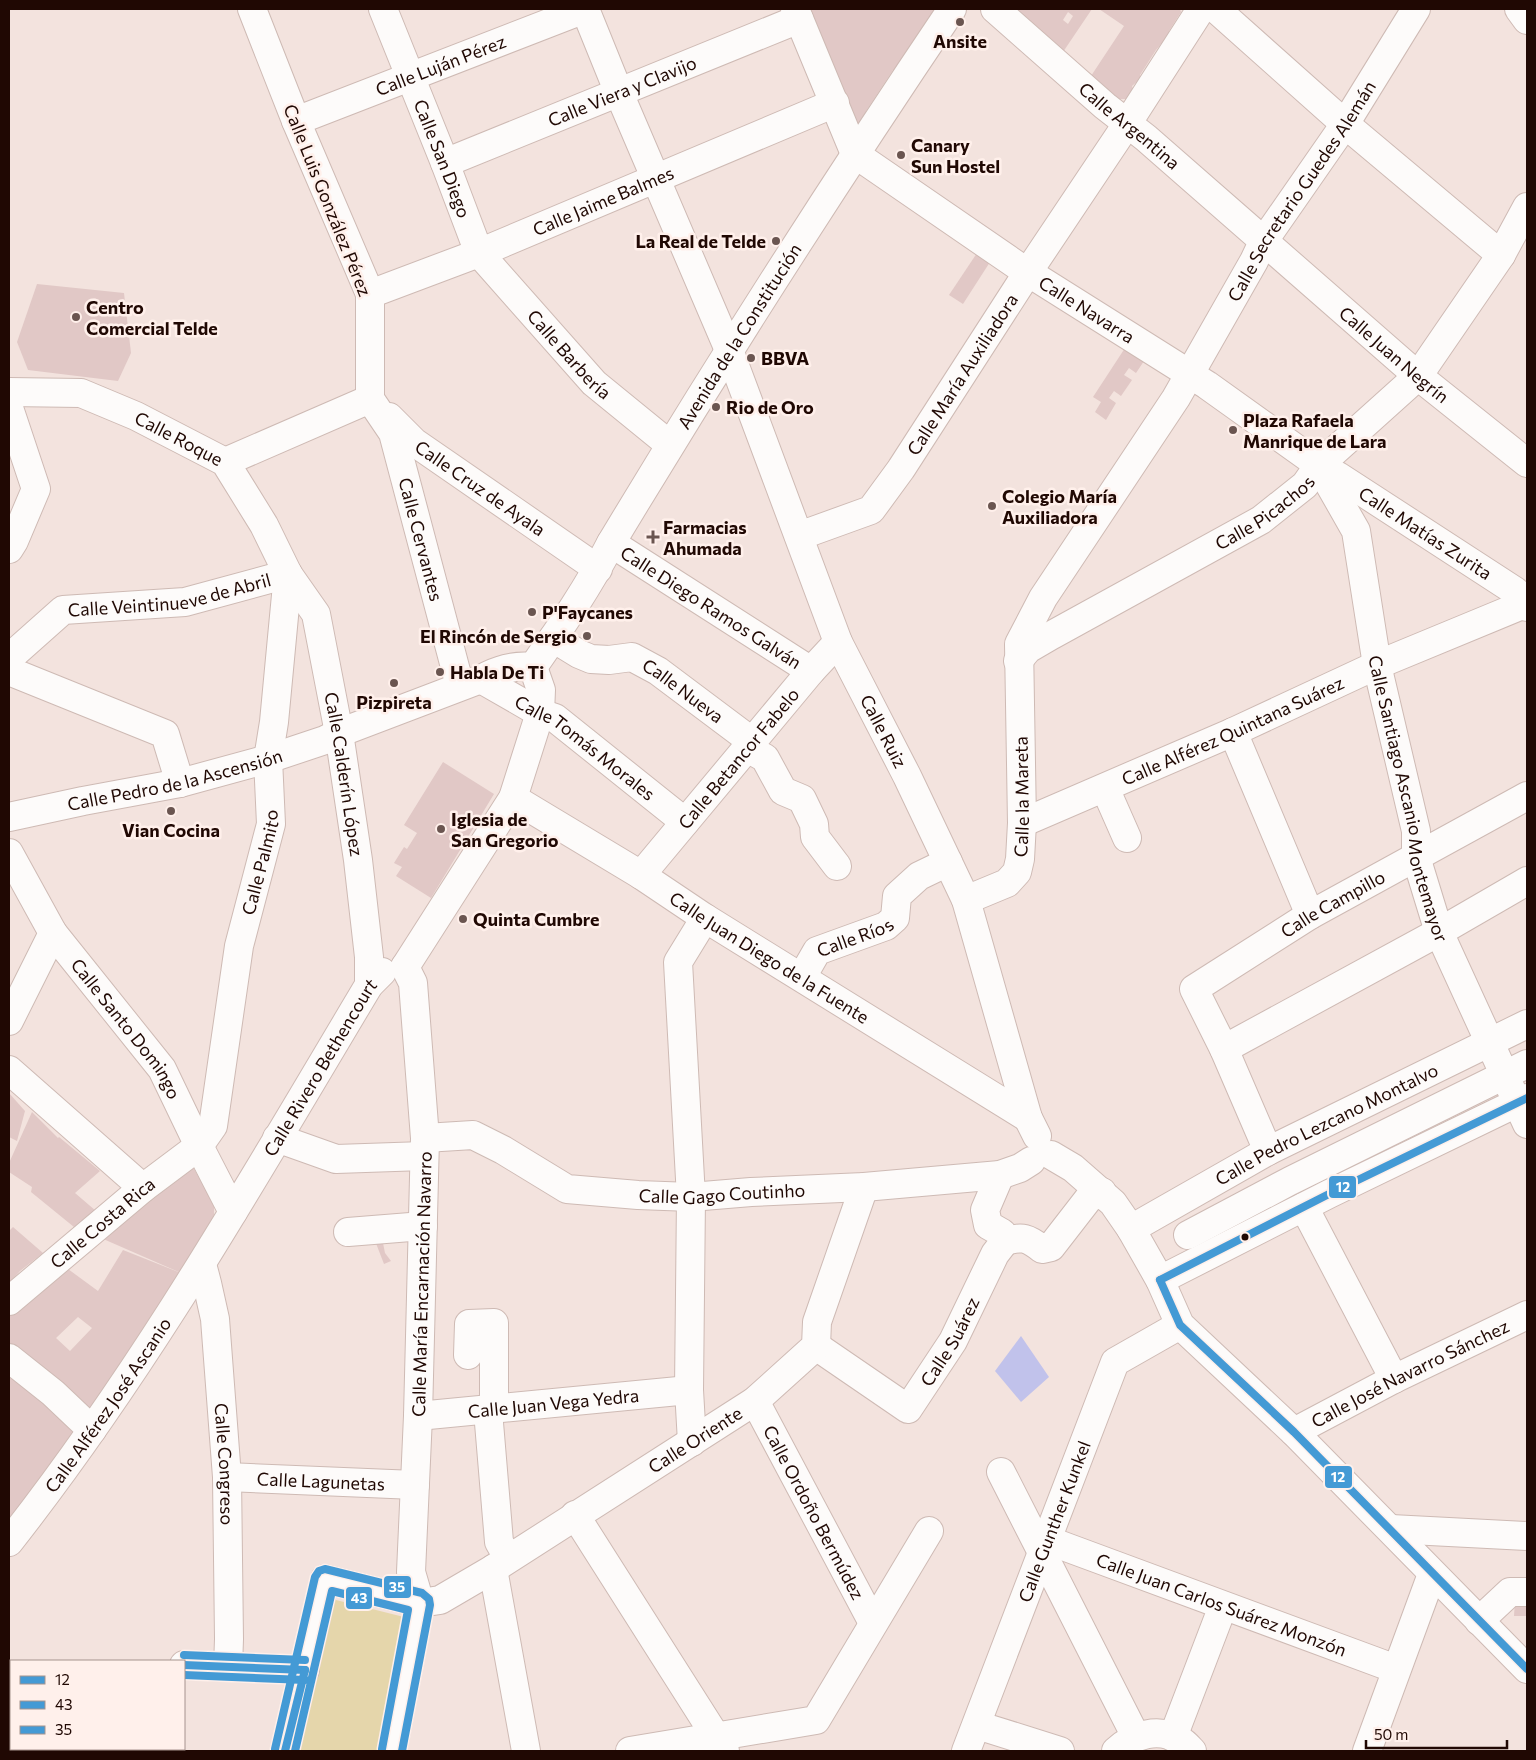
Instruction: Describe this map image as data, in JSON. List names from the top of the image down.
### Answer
{
  "streets": {
    "street": [
      "Calle Luján Pérez",
      "Calle Viera y Clavijo",
      "Calle Argentina",
      "Calle San Diego",
      "Calle Secretario Guedes Alemán",
      "Calle Luis González Pérez",
      "Calle Jaime Balmes",
      "Calle Navarra",
      "Avenida de la Constitución",
      "Calle Barbería",
      "Calle Juan Negrín",
      "Calle María Auxiliadora",
      "Calle Roque",
      "Calle Cruz de Ayala",
      "Calle Picachos",
      "Calle Matías Zurita",
      "Calle Cervantes",
      "Calle Veintinueve de Abril",
      "Calle Diego Ramos Galván",
      "Calle Nueva",
      "Calle Alférez Quintana Suárez",
      "Calle Ruiz",
      "Calle Tomás Morales",
      "Calle Betancor Fabelo",
      "Calle Calderín López",
      "Calle Pedro de la Ascensión",
      "Calle la Mareta",
      "Calle Santiago Ascanio Montemayor",
      "Calle Palmito",
      "Calle Campillo",
      "Calle Ríos",
      "Calle Juan Diego de la Fuente",
      "Calle Santo Domingo",
      "Calle Rivero Bethencourt",
      "Calle Pedro Lezcano Montalvo",
      "Calle Gago Coutinho",
      "Calle Costa Rica",
      "Calle María Encarnación Navarro",
      "Calle Suárez",
      "Calle José Navarro Sánchez",
      "Calle Juan Vega Yedra",
      "Calle Alférez José Ascanio",
      "Calle Oriente",
      "Calle Congreso",
      "Calle Lagunetas",
      "Calle Ordoño Bermúdez",
      "Calle Gunther Kunkel",
      "Calle Juan Carlos Suárez Monzón"
    ]
  },
  "crossings": [
    ["Calle Luján Pérez", "Calle San Diego"],
    ["Calle Luján Pérez", "Calle Luis González Pérez"],
    ["Calle Luján Pérez", "Calle Ruiz"],
    ["Calle Viera y Clavijo", "Calle San Diego"],
    ["Calle Viera y Clavijo", "Calle Ruiz"],
    ["Calle Argentina", "Calle Secretario Guedes Alemán"],
    ["Calle Argentina", "Calle Juan Negrín"],
    ["Calle Argentina", "Calle María Auxiliadora"],
    ["Calle San Diego", "Calle Jaime Balmes"],
    ["Calle San Diego", "Calle Barbería"],
    ["Calle Secretario Guedes Alemán", "Calle Navarra"],
    ["Calle Secretario Guedes Alemán", "Calle Juan Negrín"],
    ["Calle Secretario Guedes Alemán", "Calle Picachos"],
    ["Calle Luis González Pérez", "Calle Jaime Balmes"],
    ["Calle Luis González Pérez", "Calle Cruz de Ayala"],
    ["Calle Luis González Pérez", "Calle Cervantes"],
    ["Calle Jaime Balmes", "Calle Barbería"],
    ["Calle Jaime Balmes", "Calle Ruiz"],
    ["Calle Navarra", "Avenida de la Constitución"],
    ["Calle Navarra", "Calle María Auxiliadora"],
    ["Calle Navarra", "Calle Picachos"],
    ["Calle Navarra", "Calle Matías Zurita"],
    ["Calle Navarra", "Calle Santiago Ascanio Montemayor"],
    ["Avenida de la Constitución", "Calle Barbería"],
    ["Avenida de la Constitución", "Calle Cruz de Ayala"],
    ["Avenida de la Constitución", "Calle Diego Ramos Galván"],
    ["Avenida de la Constitución", "Calle Nueva"],
    ["Avenida de la Constitución", "Calle Ruiz"],
    ["Avenida de la Constitución", "Calle Pedro de la Ascensión"],
    ["Calle Juan Negrín", "Calle Picachos"],
    ["Calle María Auxiliadora", "Calle Ruiz"],
    ["Calle Roque", "Calle Veintinueve de Abril"],
    ["Calle Roque", "Calle Calderín López"],
    ["Calle Roque", "Calle Palmito"],
    ["Calle Cruz de Ayala", "Calle Cervantes"],
    ["Calle Picachos", "Calle Matías Zurita"],
    ["Calle Picachos", "Calle la Mareta"],
    ["Calle Picachos", "Calle Santiago Ascanio Montemayor"],
    ["Calle Matías Zurita", "Calle Alférez Quintana Suárez"],
    ["Calle Matías Zurita", "Calle Santiago Ascanio Montemayor"],
    ["Calle Cervantes", "Calle Tomás Morales"],
    ["Calle Cervantes", "Calle Pedro de la Ascensión"],
    ["Calle Veintinueve de Abril", "Calle Calderín López"],
    ["Calle Veintinueve de Abril", "Calle Palmito"],
    ["Calle Diego Ramos Galván", "Calle Betancor Fabelo"],
    ["Calle Nueva", "Calle Betancor Fabelo"],
    ["Calle Alférez Quintana Suárez", "Calle la Mareta"],
    ["Calle Alférez Quintana Suárez", "Calle Santiago Ascanio Montemayor"],
    ["Calle Ruiz", "Calle Betancor Fabelo"],
    ["Calle Ruiz", "Calle la Mareta"],
    ["Calle Ruiz", "Calle Ríos"],
    ["Calle Ruiz", "Calle Juan Diego de la Fuente"],
    ["Calle Ruiz", "Calle Gago Coutinho"],
    ["Calle Tomás Morales", "Calle Betancor Fabelo"],
    ["Calle Tomás Morales", "Calle Pedro de la Ascensión"],
    ["Calle Betancor Fabelo", "Calle Juan Diego de la Fuente"],
    ["Calle Calderín López", "Calle Pedro de la Ascensión"],
    ["Calle Calderín López", "Calle Palmito"],
    ["Calle Calderín López", "Calle Rivero Bethencourt"],
    ["Calle Pedro de la Ascensión", "Calle Palmito"],
    ["Calle Santiago Ascanio Montemayor", "Calle Campillo"],
    ["Calle Santiago Ascanio Montemayor", "Calle Pedro Lezcano Montalvo"],
    ["Calle Palmito", "Calle Santo Domingo"],
    ["Calle Palmito", "Calle Costa Rica"],
    ["Calle Ríos", "Calle Juan Diego de la Fuente"],
    ["Calle Juan Diego de la Fuente", "Calle Pedro Lezcano Montalvo"],
    ["Calle Juan Diego de la Fuente", "Calle Gago Coutinho"],
    ["Calle Juan Diego de la Fuente", "Calle Gunther Kunkel"],
    ["Calle Santo Domingo", "Calle Rivero Bethencourt"],
    ["Calle Santo Domingo", "Calle Costa Rica"],
    ["Calle Rivero Bethencourt", "Calle Gago Coutinho"],
    ["Calle Rivero Bethencourt", "Calle María Encarnación Navarro"],
    ["Calle Rivero Bethencourt", "Calle Alférez José Ascanio"],
    ["Calle Rivero Bethencourt", "Calle Congreso"],
    ["Calle Gago Coutinho", "Calle María Encarnación Navarro"],
    ["Calle María Encarnación Navarro", "Calle Juan Vega Yedra"],
    ["Calle María Encarnación Navarro", "Calle Oriente"],
    ["Calle María Encarnación Navarro", "Calle Lagunetas"],
    ["Calle Suárez", "Calle Oriente"],
    ["Calle Alférez José Ascanio", "Calle Congreso"],
    ["Calle Oriente", "Calle Ordoño Bermúdez"],
    ["Calle Congreso", "Calle Lagunetas"],
    ["Calle Gunther Kunkel", "Calle Juan Carlos Suárez Monzón"]
  ],
  "places": {
    "other": [
      "Ansite",
      "Canary Sun Hostel",
      "La Real de Telde",
      "Centro Comercial Telde",
      "BBVA",
      "Rio de Oro",
      "Plaza Rafaela Manrique de Lara",
      "Colegio María Auxiliadora",
      "P'Faycanes",
      "El Rincón de Sergio",
      "Habla De Ti",
      "Pizpireta",
      "Vian Cocina",
      "Iglesia de San Gregorio",
      "Quinta Cumbre"
    ],
    "health": ["Farmacias Ahumada"]
  },
  "lines": ["transit line 12", "transit line 35", "transit line 43"],
  "legend": ["12", "43", "35"],
  "scale_bar": "50 m"
}
